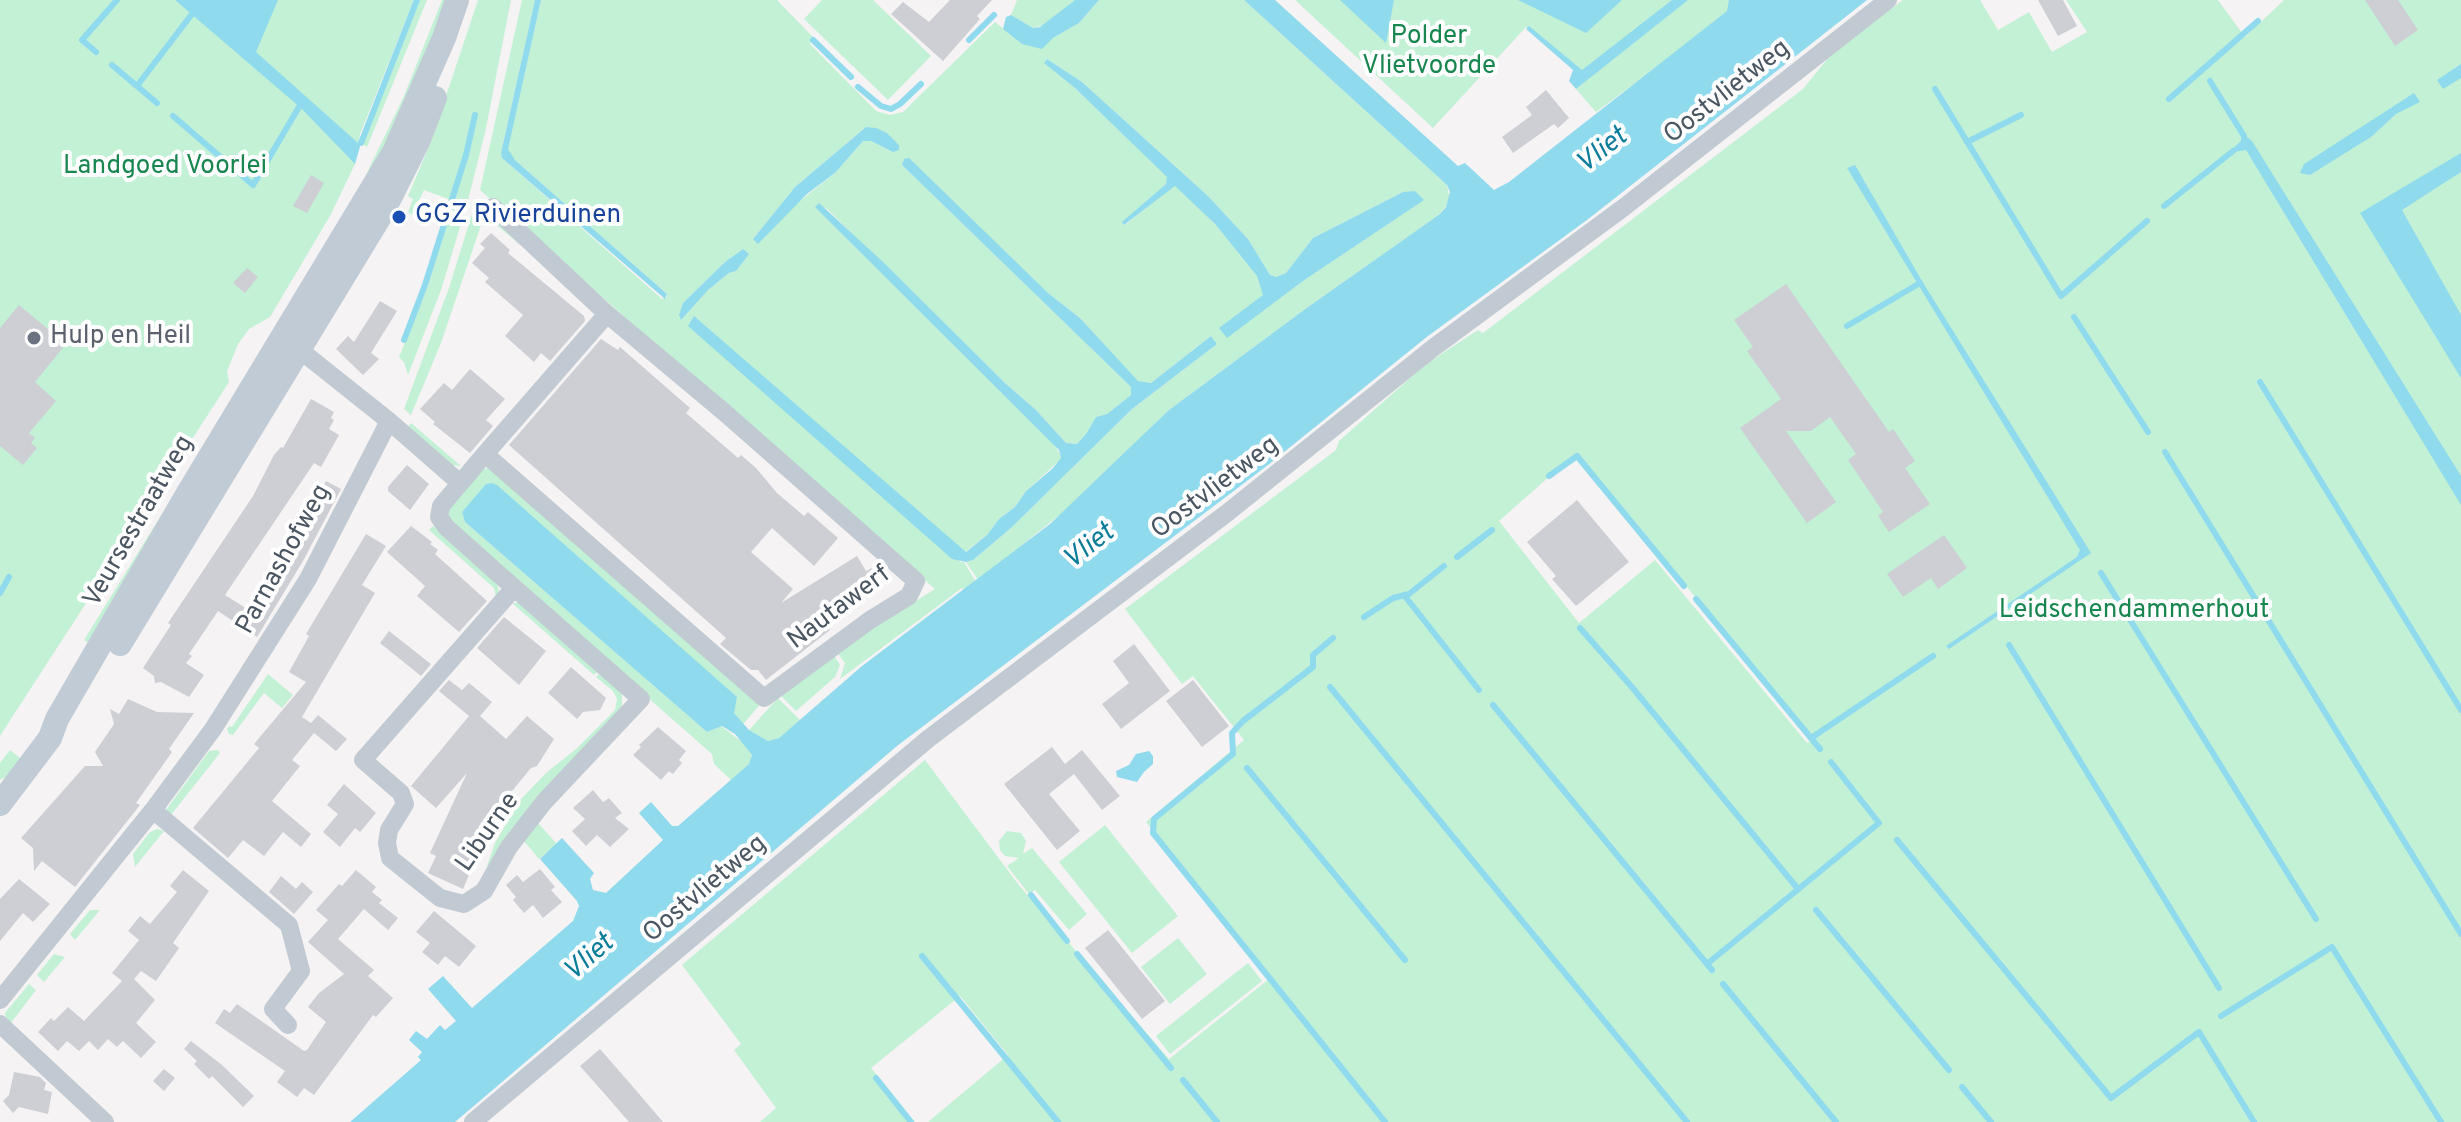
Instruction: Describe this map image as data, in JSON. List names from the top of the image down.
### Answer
{
  "streets": {
    "main road": ["Veursestraatweg"],
    "street": [
      "Oostvlietweg",
      "Parnashofweg",
      "Nautawerf",
      "Liburne"
    ]
  },
  "water": ["Vliet"],
  "parks": ["Polder Vlietvoorde", "Landgoed Voorlei", "Leidschendammerhout"],
  "places": ["GGZ Rivierduinen", "Hulp en Heil"]
}
